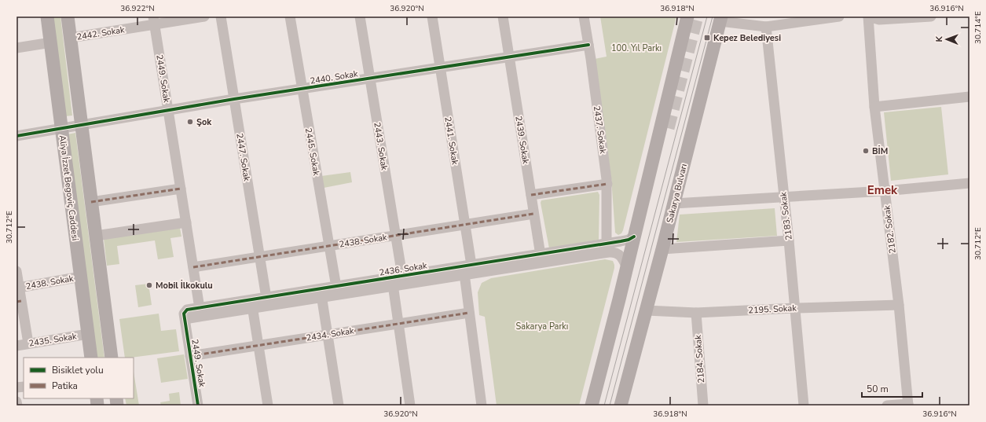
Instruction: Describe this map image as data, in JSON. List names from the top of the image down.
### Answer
{
  "streets": {
    "main road": ["Aliya İzzet Begoviç Caddesi", "Sakarya Bulvarı"],
    "street": [
      "2442. Sokak",
      "2440. Sokak",
      "2449. Sokak",
      "2437. Sokak",
      "2439. Sokak",
      "2441. Sokak",
      "2443. Sokak",
      "2445. Sokak",
      "2447. Sokak",
      "2183. Sokak",
      "2182. Sokak",
      "2438. Sokak",
      "2436. Sokak",
      "2195. Sokak",
      "2434. Sokak",
      "2435. Sokak",
      "2184. Sokak"
    ]
  },
  "crossings": [
    ["2442. Sokak", "2449. Sokak"],
    ["2440. Sokak", "2449. Sokak"],
    ["2440. Sokak", "2437. Sokak"],
    ["2440. Sokak", "2439. Sokak"],
    ["2440. Sokak", "2441. Sokak"],
    ["2440. Sokak", "2443. Sokak"],
    ["2440. Sokak", "2445. Sokak"],
    ["2440. Sokak", "2447. Sokak"],
    ["2440. Sokak", "Aliya İzzet Begoviç Caddesi"],
    ["2449. Sokak", "2438. Sokak"],
    ["2449. Sokak", "2436. Sokak"],
    ["2449. Sokak", "2434. Sokak"],
    ["2437. Sokak", "2436. Sokak"],
    ["2439. Sokak", "2438. Sokak"],
    ["2439. Sokak", "2436. Sokak"],
    ["2441. Sokak", "2438. Sokak"],
    ["2441. Sokak", "2436. Sokak"],
    ["2441. Sokak", "2434. Sokak"],
    ["2443. Sokak", "2438. Sokak"],
    ["2443. Sokak", "2436. Sokak"],
    ["2445. Sokak", "2438. Sokak"],
    ["2445. Sokak", "2436. Sokak"],
    ["2447. Sokak", "2438. Sokak"],
    ["2447. Sokak", "2436. Sokak"],
    ["Aliya İzzet Begoviç Caddesi", "2438. Sokak"],
    ["Aliya İzzet Begoviç Caddesi", "2435. Sokak"],
    ["Sakarya Bulvarı", "2195. Sokak"],
    ["2183. Sokak", "2195. Sokak"],
    ["2182. Sokak", "2195. Sokak"],
    ["2195. Sokak", "2184. Sokak"]
  ],
  "districts": ["Emek"],
  "parks": ["100. Yıl Parkı", "Sakarya Parkı"],
  "places": {
    "transit": ["Kepez Belediyesi"],
    "other": ["Şok", "BİM", "Mobil İlkokulu"]
  },
  "legend": ["Bisiklet yolu", "Patika"],
  "scale_bar": "50 m",
  "north": "left",
  "coordinates": [
    "36.922°N",
    "36.920°N",
    "36.918°N",
    "36.916°N",
    "30.714°E",
    "30.712°E"
  ]
}
